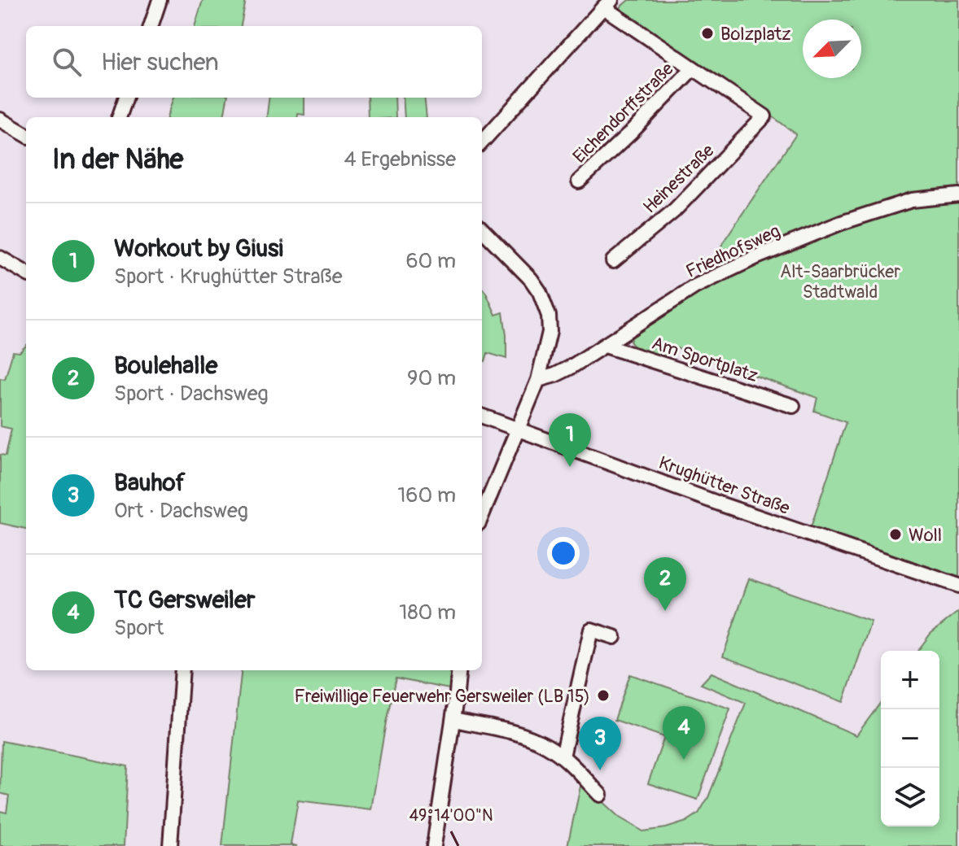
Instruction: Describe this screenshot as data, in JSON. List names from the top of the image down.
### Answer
{
  "streets": {
    "street": [
      "Eichendorffstraße",
      "Heinestraße",
      "Friedhofsweg",
      "Am Sportplatz",
      "Krughütter Straße"
    ]
  },
  "crossings": [
    ["Eichendorffstraße", "Heinestraße"],
    ["Friedhofsweg", "Am Sportplatz"]
  ],
  "parks": ["Alt-Saarbrücker Stadtwald"],
  "places": ["Bolzplatz", "Woll", "Freiwillige Feuerwehr Gersweiler (LB 15)"],
  "north": "bottom left",
  "page": {
    "search": "Hier suchen",
    "heading": ["In der Nähe", "4 Ergebnisse"],
    "list": [
      {
        "mark": "1",
        "name": "Workout by Giusi",
        "note": "Sport · Krughütter Straße",
        "value": "60 m"
      },
      {
        "mark": "2",
        "name": "Boulehalle",
        "note": "Sport · Dachsweg",
        "value": "90 m"
      },
      {
        "mark": "3",
        "name": "Bauhof",
        "note": "Ort · Dachsweg",
        "value": "160 m"
      },
      {
        "mark": "4",
        "name": "TC Gersweiler",
        "note": "Sport",
        "value": "180 m"
      }
    ],
    "pins": [
      "1",
      "2",
      "4",
      "3"
    ],
    "map_buttons": ["+", "−"]
  },
  "coordinates": ["49°14'00\"N"]
}
